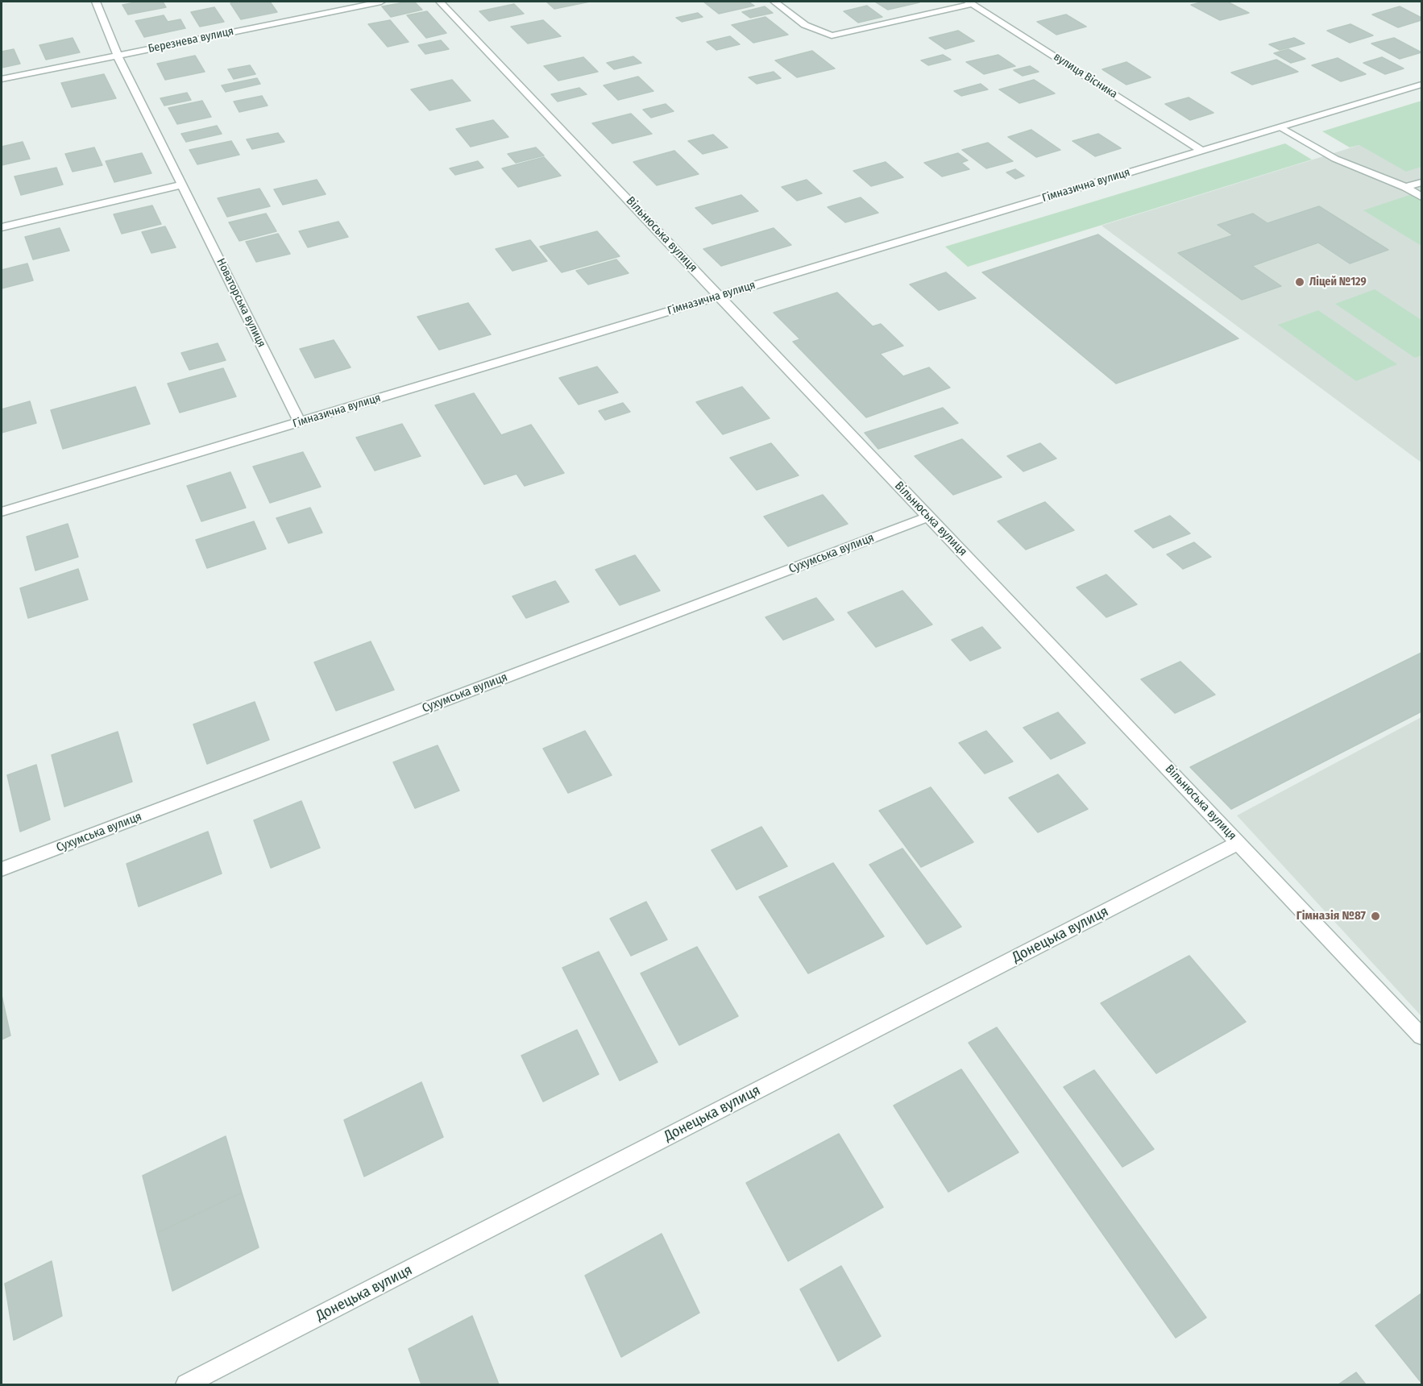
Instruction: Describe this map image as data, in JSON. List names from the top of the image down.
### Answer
{
  "streets": {
    "street": [
      "Березнева вулиця",
      "вулиця Вісника",
      "Гімназична вулиця",
      "Вільнюська вулиця",
      "Новаторська вулиця",
      "Сухумська вулиця",
      "Донецька вулиця"
    ]
  },
  "crossings": [
    ["Березнева вулиця", "Новаторська вулиця"],
    ["вулиця Вісника", "Гімназична вулиця"],
    ["Гімназична вулиця", "Вільнюська вулиця"],
    ["Гімназична вулиця", "Новаторська вулиця"],
    ["Вільнюська вулиця", "Сухумська вулиця"],
    ["Вільнюська вулиця", "Донецька вулиця"]
  ],
  "places": ["Ліцей №129", "Гімназія №87"]
}
